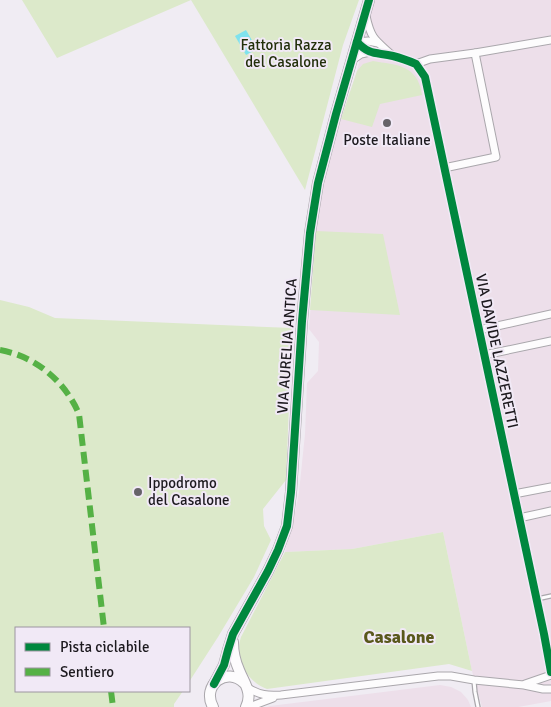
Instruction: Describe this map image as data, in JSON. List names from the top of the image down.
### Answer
{
  "streets": {
    "street": ["VIA AURELIA ANTICA", "VIA DAVIDE LAZZERETTI"]
  },
  "districts": ["Casalone"],
  "parks": ["Fattoria Razza del Casalone"],
  "places": ["Poste Italiane", "Ippodromo del Casalone"],
  "legend": ["Pista ciclabile", "Sentiero"]
}
